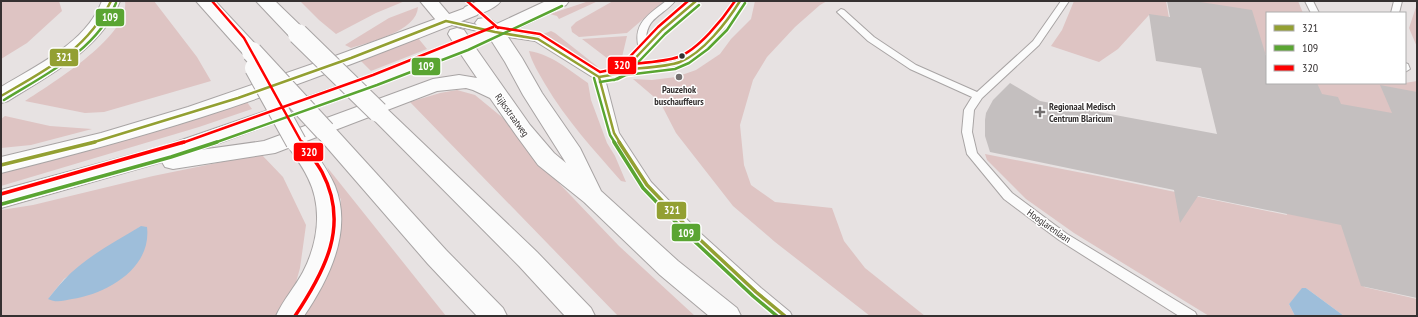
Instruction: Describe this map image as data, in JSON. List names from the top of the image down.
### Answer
{
  "streets": {
    "main road": ["Rijksstraatweg"],
    "lane": ["Hooglarenlaan"]
  },
  "places": {
    "other": ["Pauzehok buschauffeurs"],
    "health": ["Regionaal Medisch Centrum Blaricum"]
  },
  "lines": ["transit line 321", "transit line 320", "transit line 109"],
  "legend": ["321", "109", "320"]
}
